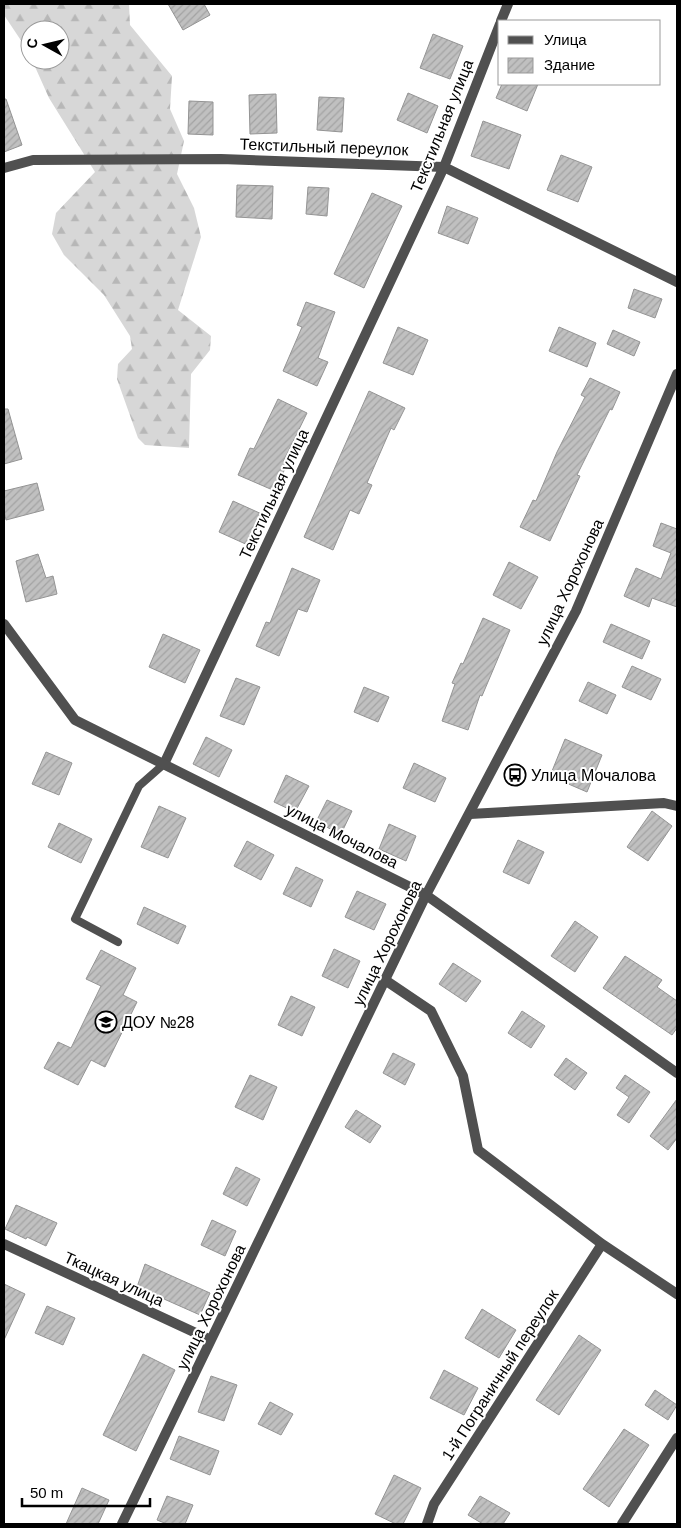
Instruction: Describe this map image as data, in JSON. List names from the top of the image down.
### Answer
{
  "streets": {
    "street": [
      "Текстильная улица",
      "Текстильный переулок",
      "улица Хорохонова",
      "улица Мочалова",
      "Ткацкая улица",
      "1-й Пограничный переулок"
    ]
  },
  "crossings": [
    ["Текстильная улица", "Текстильный переулок"],
    ["Текстильная улица", "улица Мочалова"],
    ["улица Хорохонова", "улица Мочалова"],
    ["улица Хорохонова", "Ткацкая улица"]
  ],
  "places": {
    "bus stop": ["Улица Мочалова"],
    "school or university": ["ДОУ №28"]
  },
  "legend": ["Улица", "Здание"],
  "scale_bar": "50 m",
  "north": "left"
}
